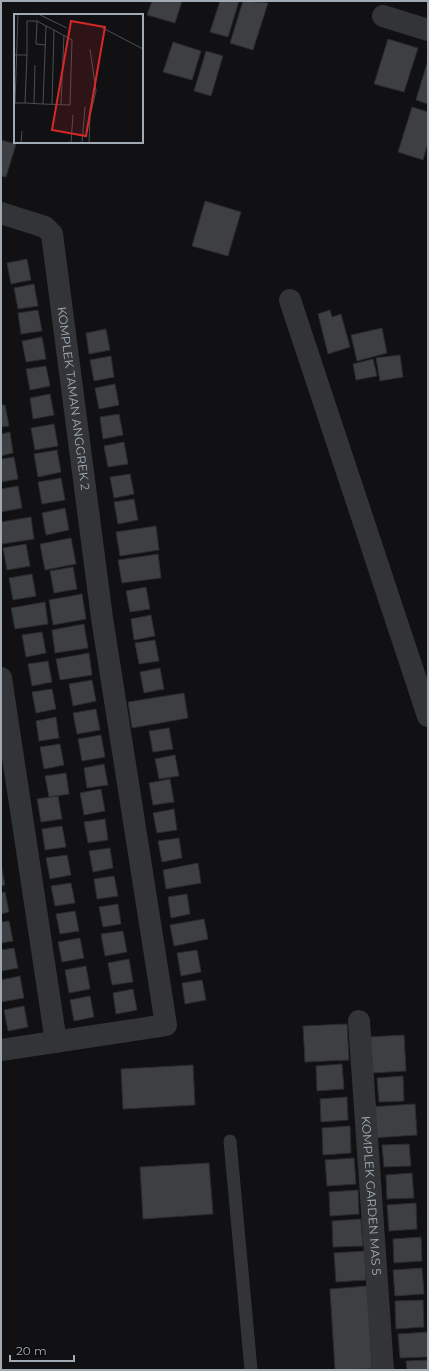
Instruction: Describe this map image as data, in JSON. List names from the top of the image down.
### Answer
{
  "streets": {
    "street": ["KOMPLEK TAMAN ANGGREK 2", "KOMPLEK GARDEN MAS 5"]
  },
  "scale_bar": "20 m"
}
